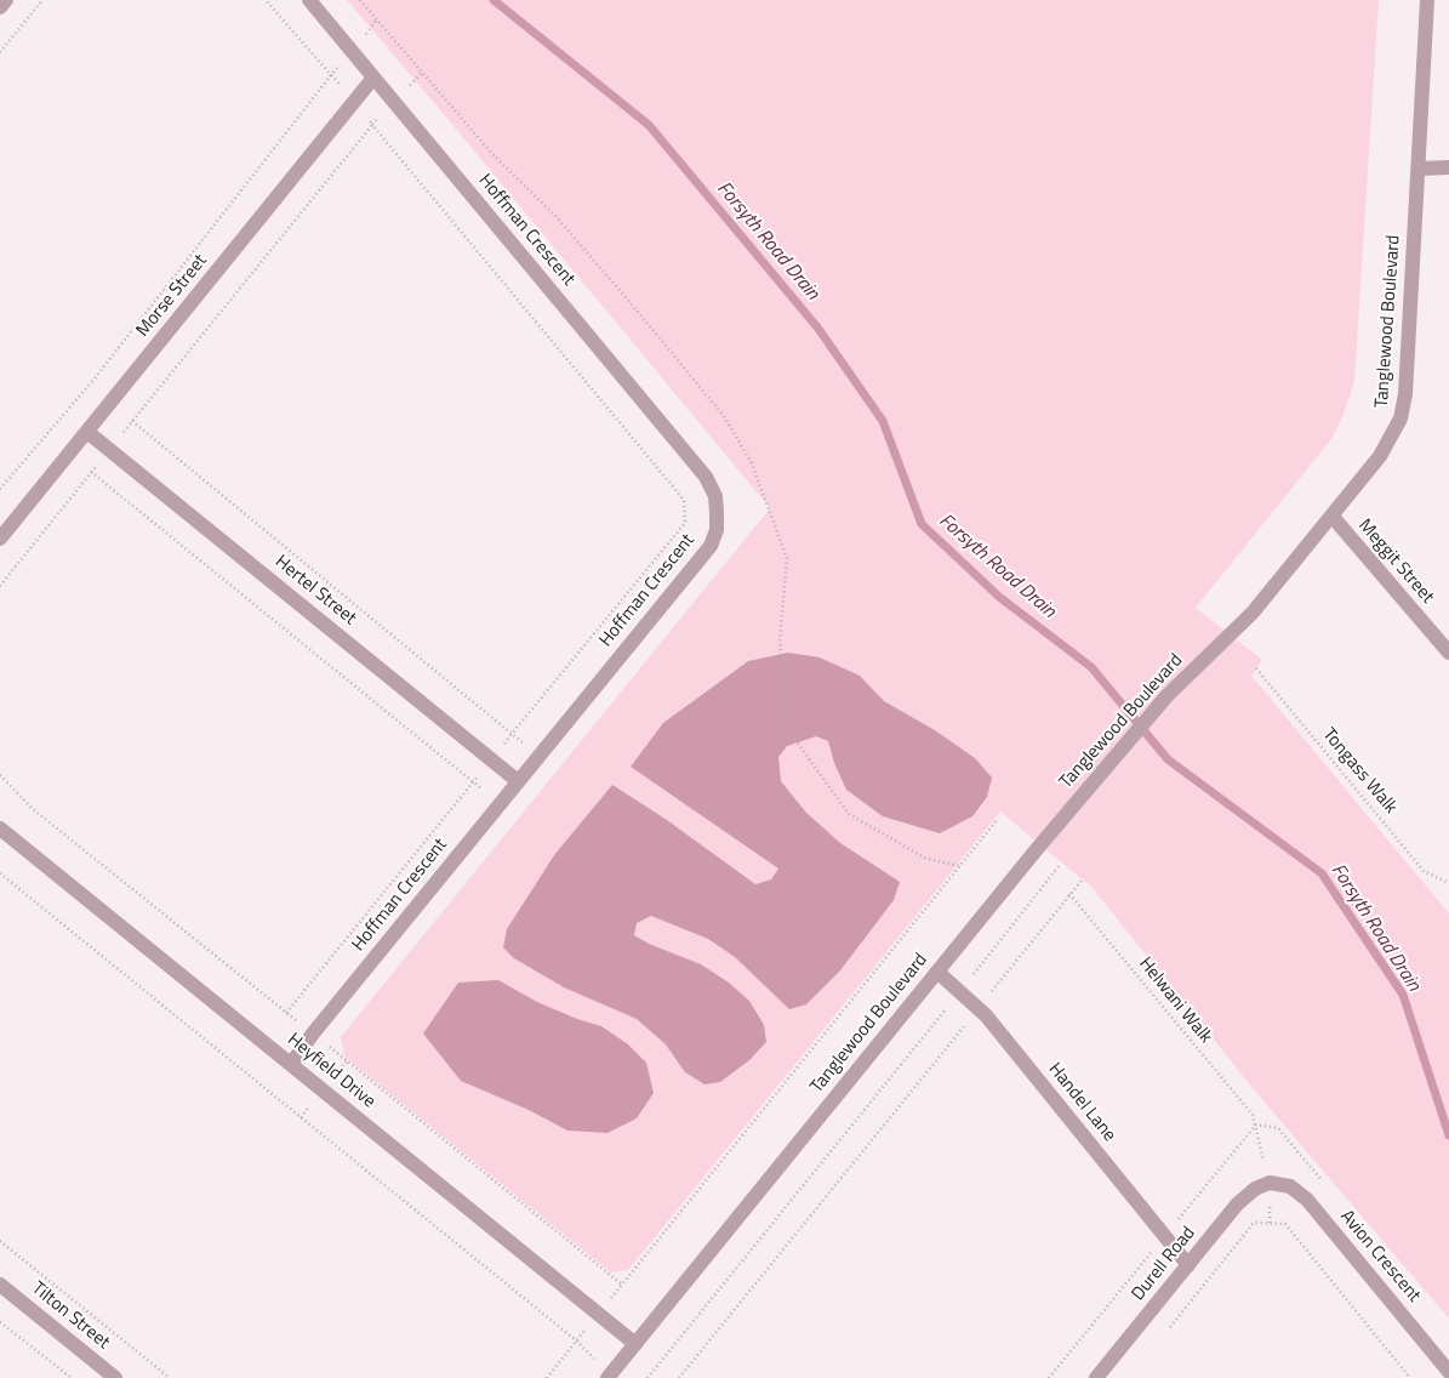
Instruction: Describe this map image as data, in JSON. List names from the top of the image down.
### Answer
{
  "streets": {
    "street": [
      "Hoffman Crescent",
      "Morse Street",
      "Tanglewood Boulevard",
      "Meggit Street",
      "Hertel Street",
      "Heyfield Drive",
      "Handel Lane",
      "Avion Crescent",
      "Durell Road",
      "Tilton Street"
    ],
    "path": ["Tongass Walk", "Helwani Walk"]
  },
  "crossings": [
    ["Hoffman Crescent", "Morse Street"],
    ["Hoffman Crescent", "Hertel Street"],
    ["Hoffman Crescent", "Heyfield Drive"],
    ["Morse Street", "Hertel Street"],
    ["Tanglewood Boulevard", "Meggit Street"],
    ["Tanglewood Boulevard", "Heyfield Drive"],
    ["Tanglewood Boulevard", "Handel Lane"],
    ["Handel Lane", "Durell Road"],
    ["Avion Crescent", "Durell Road"]
  ],
  "water": ["Forsyth Road Drain"]
}
